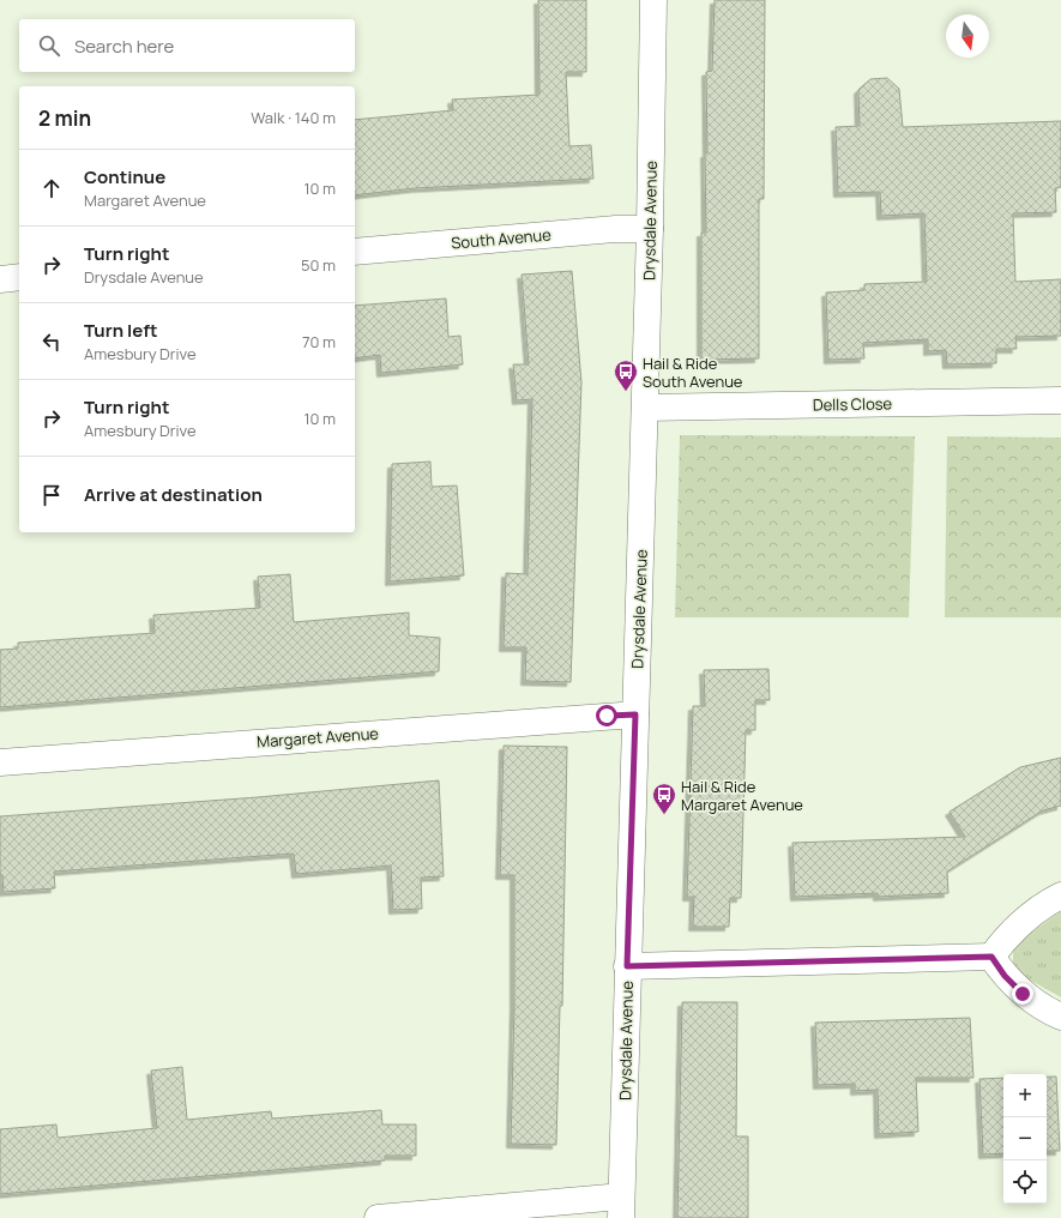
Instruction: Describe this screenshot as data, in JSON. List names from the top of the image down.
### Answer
{
  "streets": {
    "street": [
      "Drysdale Avenue",
      "South Avenue",
      "Dells Close",
      "Margaret Avenue"
    ]
  },
  "crossings": [
    ["Drysdale Avenue", "South Avenue"],
    ["Drysdale Avenue", "Dells Close"],
    ["Drysdale Avenue", "Margaret Avenue"]
  ],
  "places": {
    "bus stop": ["Hail & Ride South Avenue", "Hail & Ride Margaret Avenue"]
  },
  "north": "bottom",
  "page": {
    "search": "Search here",
    "heading": ["2 min", "Walk · 140 m"],
    "list": [
      ["Continue", "Margaret Avenue", "10 m"],
      ["Turn right", "Drysdale Avenue", "50 m"],
      ["Turn left", "Amesbury Drive", "70 m"],
      ["Turn right", "Amesbury Drive", "10 m"],
      "Arrive at destination"
    ],
    "map_buttons": ["+", "−"]
  }
}
